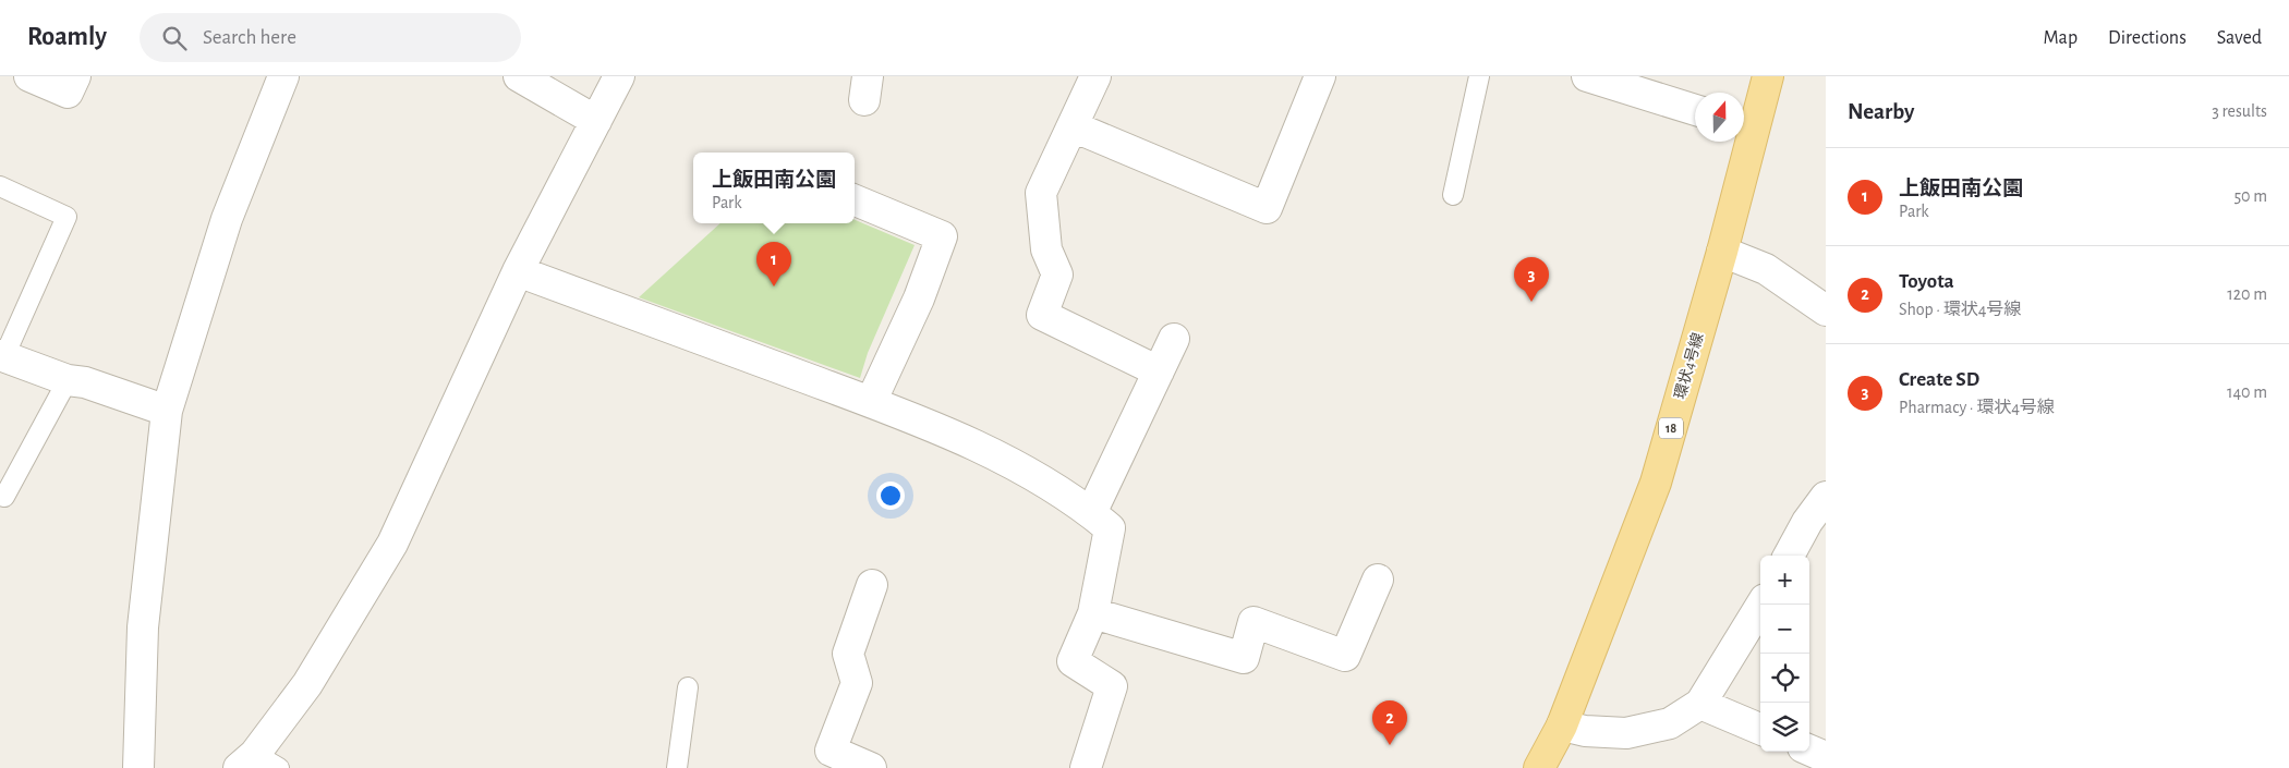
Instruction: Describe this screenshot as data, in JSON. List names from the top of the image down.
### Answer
{
  "streets": {
    "main road": ["環状4号線", "18"]
  },
  "north": "top",
  "page": {
    "header": "Roamly",
    "search": "Search here",
    "nav": ["Map", "Directions", "Saved"],
    "heading": ["Nearby", "3 results"],
    "list": [
      {
        "mark": "1",
        "name": "上飯田南公園",
        "note": "Park",
        "value": "50 m"
      },
      {
        "mark": "2",
        "name": "Toyota",
        "note": "Shop · 環状4号線",
        "value": "120 m"
      },
      {
        "mark": "3",
        "name": "Create SD",
        "note": "Pharmacy · 環状4号線",
        "value": "140 m"
      }
    ],
    "popup": ["上飯田南公園", "Park"],
    "pins": ["1", "3", "2"],
    "map_buttons": ["+", "−"]
  }
}
